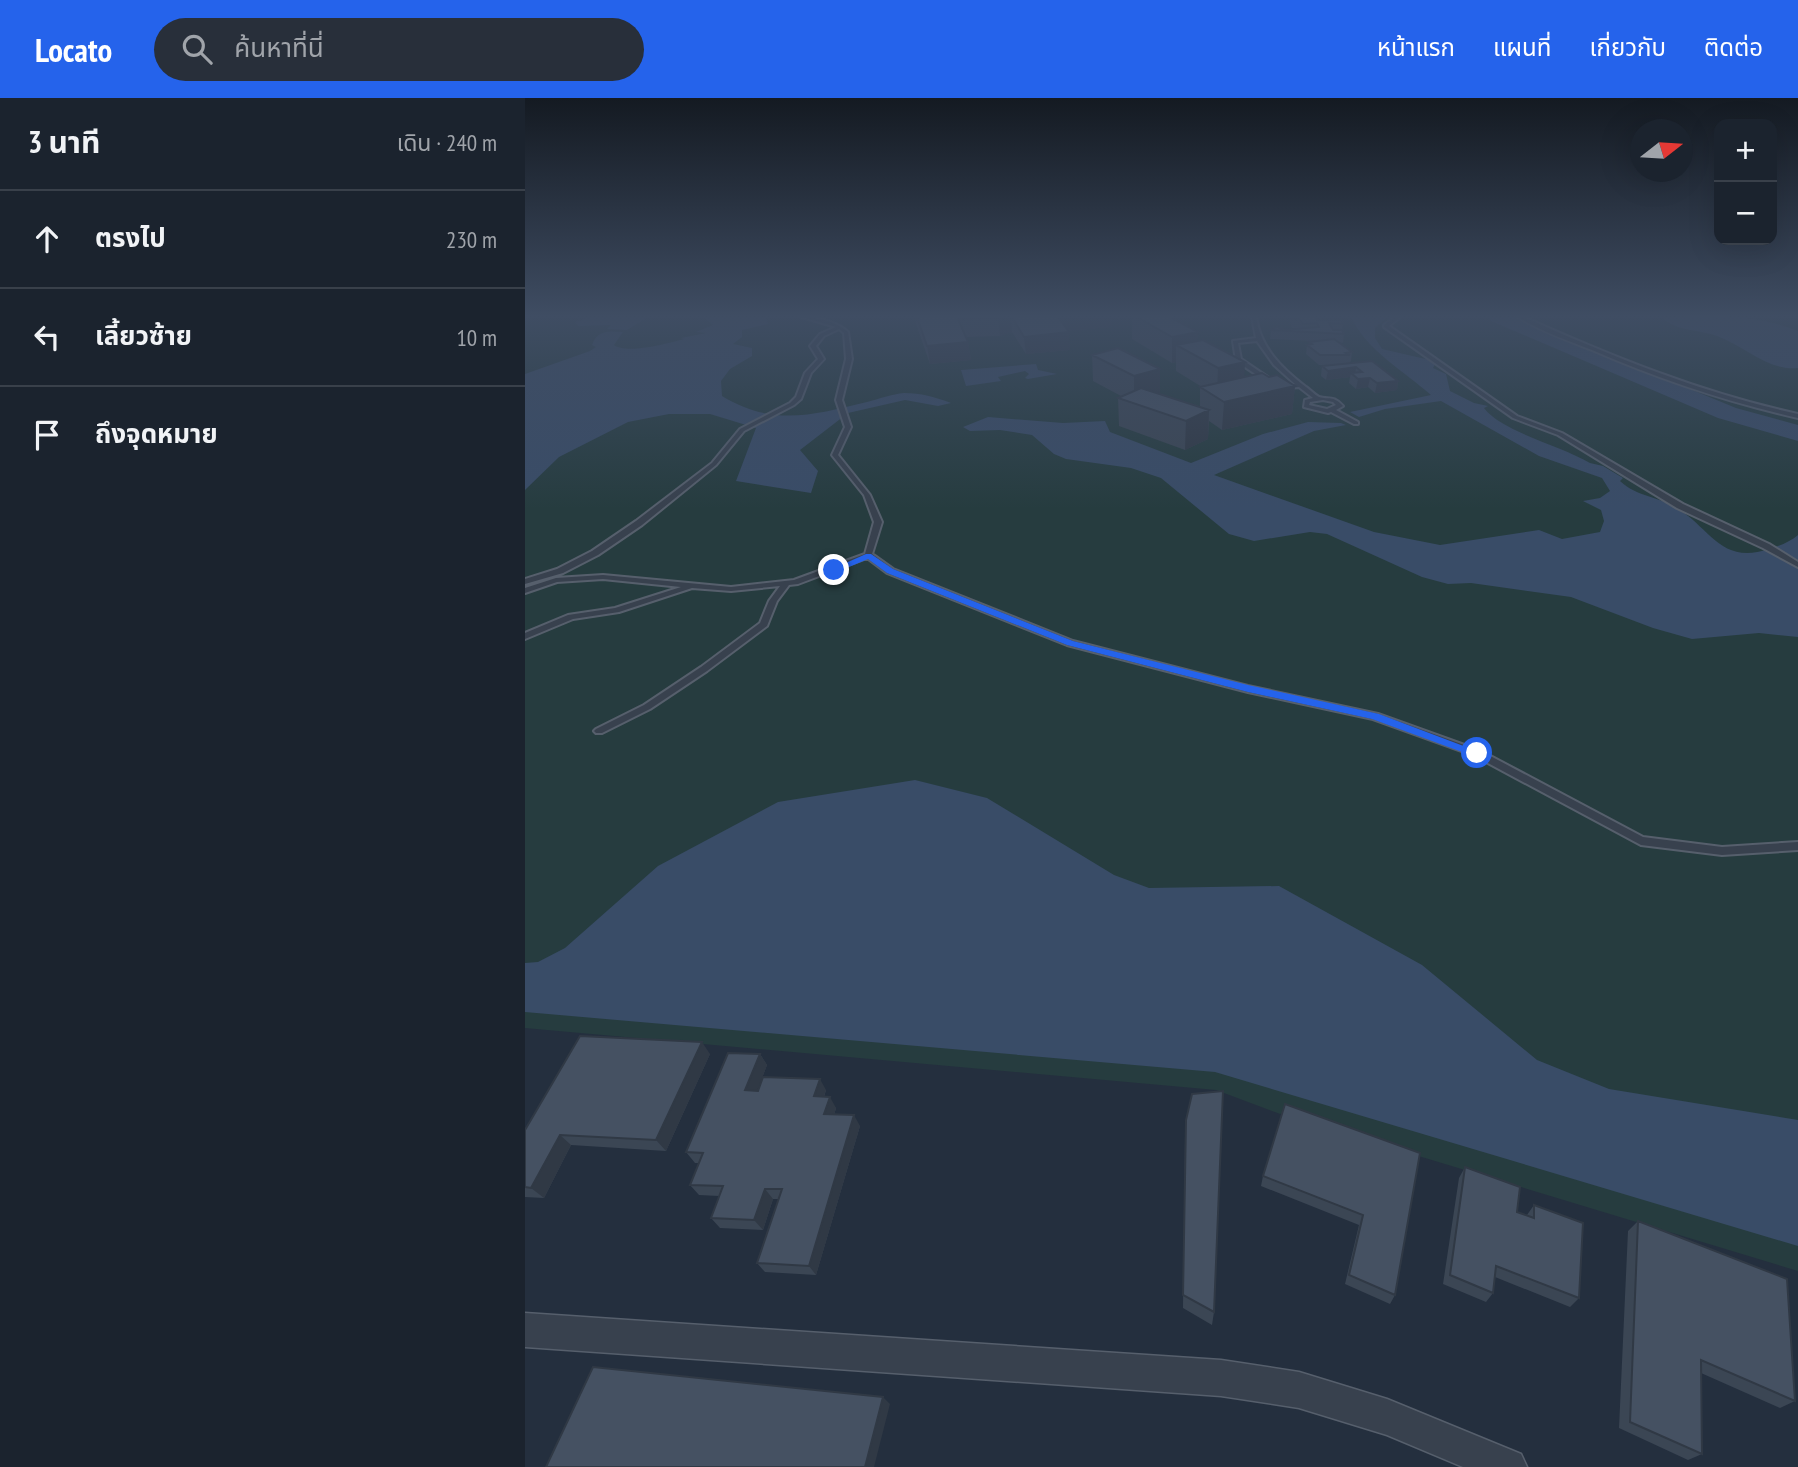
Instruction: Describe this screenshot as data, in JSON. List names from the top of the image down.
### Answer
{
  "north": "right",
  "page": {
    "header": "Locato",
    "search": "ค้นหาที่นี่",
    "nav": [
      "หน้าแรก",
      "แผนที่",
      "เกี่ยวกับ",
      "ติดต่อ"
    ],
    "heading": ["3 นาที", "เดิน · 240 m"],
    "map_buttons": ["+", "−"],
    "list": [
      ["ตรงไป", "230 m"],
      ["เลี้ยวซ้าย", "10 m"],
      "ถึงจุดหมาย"
    ]
  }
}
